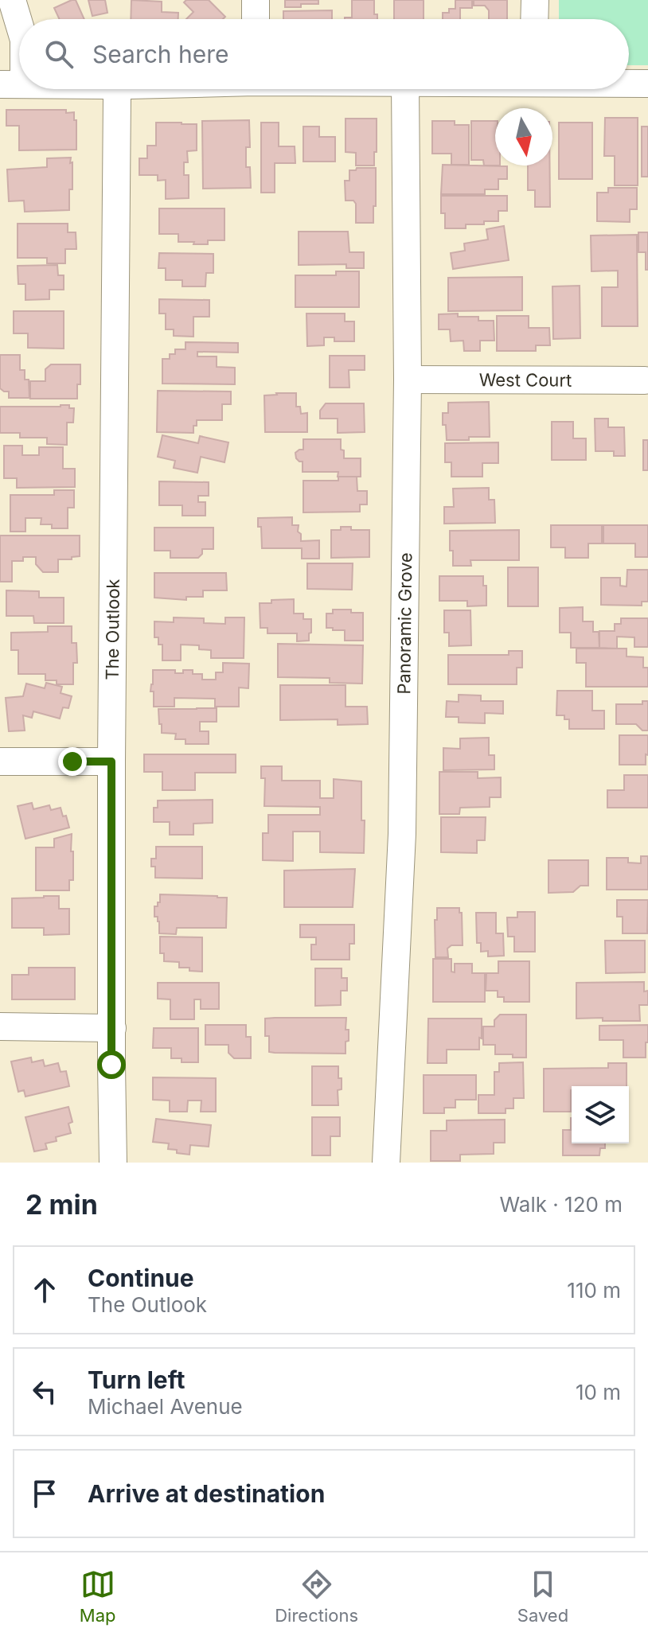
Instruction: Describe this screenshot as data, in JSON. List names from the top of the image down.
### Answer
{
  "streets": {
    "street": ["West Court", "Panoramic Grove", "The Outlook"]
  },
  "crossings": [
    ["West Court", "Panoramic Grove"]
  ],
  "north": "bottom",
  "page": {
    "search": "Search here",
    "heading": ["2 min", "Walk · 120 m"],
    "list": [
      ["Continue", "The Outlook", "110 m"],
      ["Turn left", "Michael Avenue", "10 m"],
      "Arrive at destination"
    ],
    "nav": ["Map", "Directions", "Saved"]
  }
}
